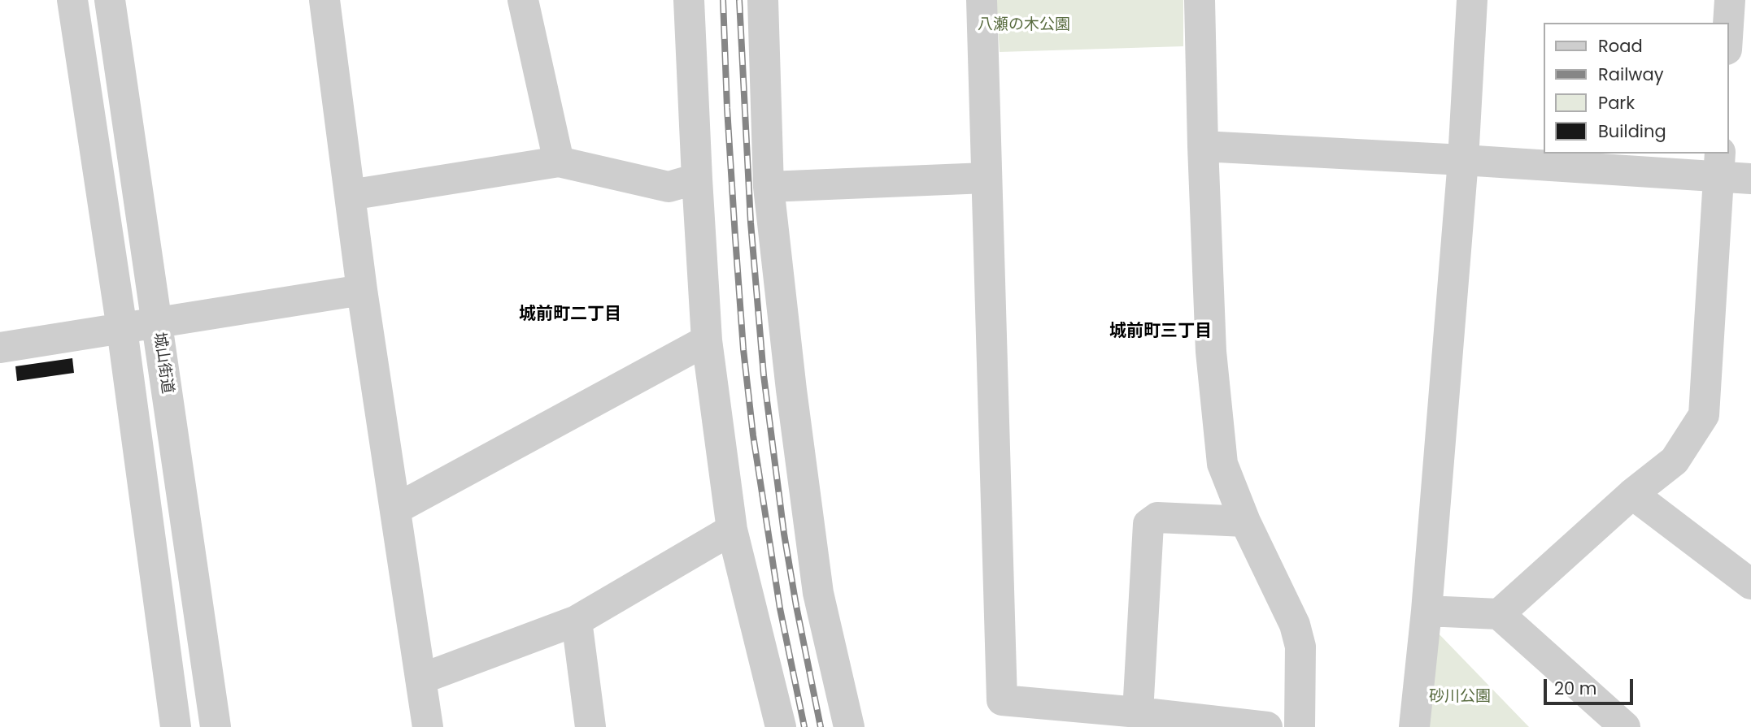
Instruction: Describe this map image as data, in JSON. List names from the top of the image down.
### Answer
{
  "streets": {
    "street": ["城山街道"]
  },
  "districts": ["城前町二丁目", "城前町三丁目"],
  "parks": ["八瀬の木公園", "砂川公園"],
  "legend": [
    "Road",
    "Railway",
    "Park",
    "Building"
  ],
  "scale_bar": "20 m"
}
